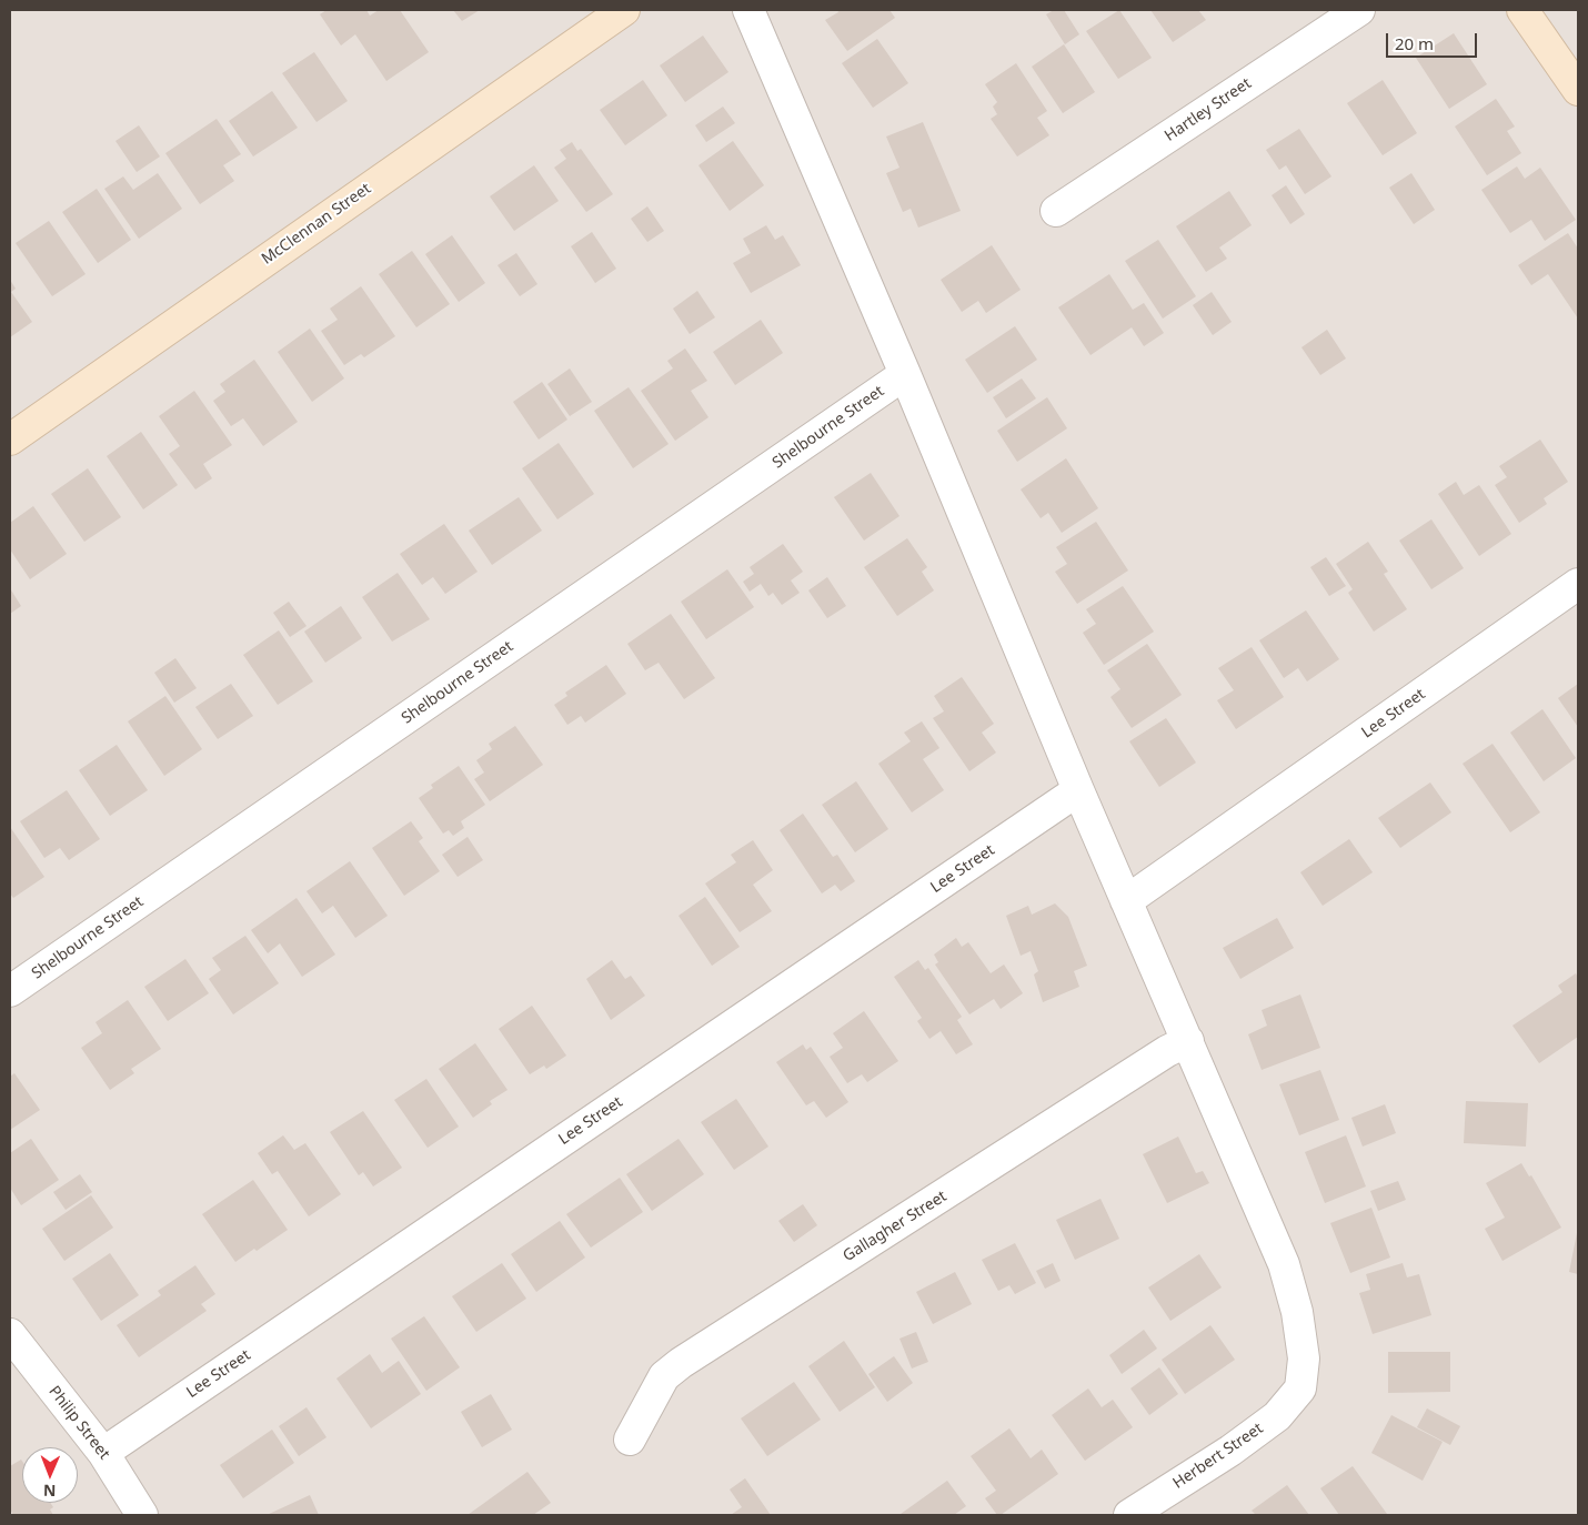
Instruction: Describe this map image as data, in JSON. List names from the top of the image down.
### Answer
{
  "streets": {
    "street": [
      "Hartley Street",
      "McClennan Street",
      "Shelbourne Street",
      "Lee Street",
      "Gallagher Street",
      "Philip Street",
      "Herbert Street"
    ]
  },
  "crossings": [
    ["Lee Street", "Philip Street"],
    ["Gallagher Street", "Herbert Street"]
  ],
  "scale_bar": "20 m",
  "north": "bottom"
}
